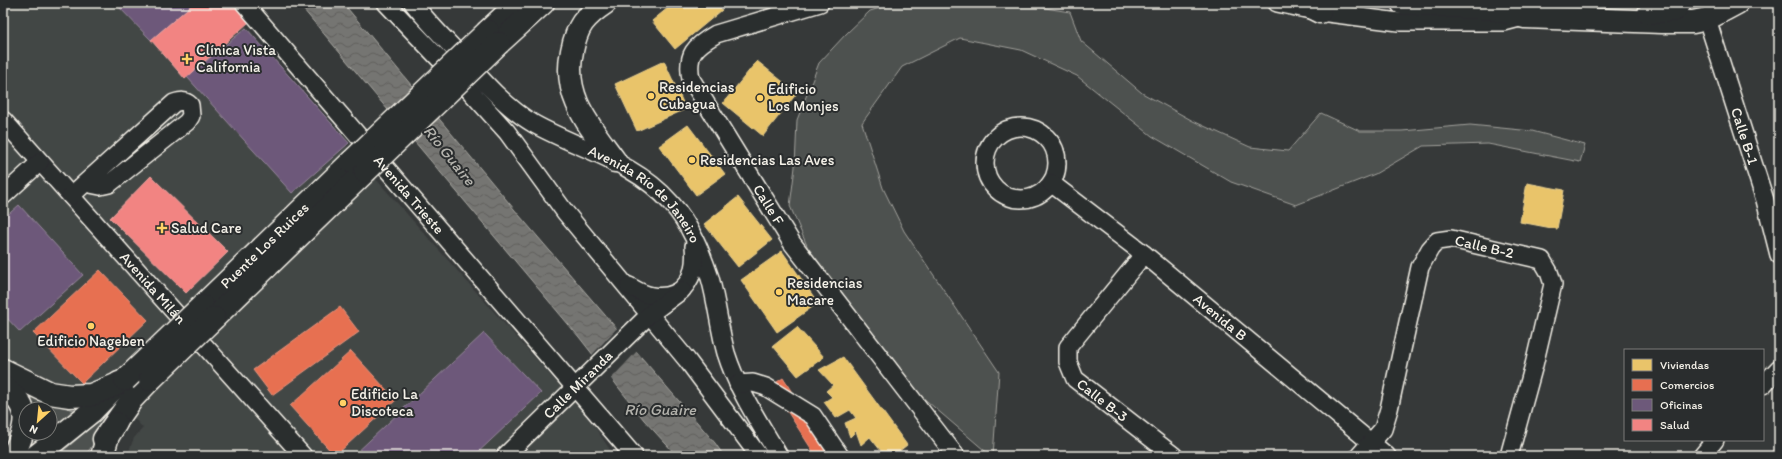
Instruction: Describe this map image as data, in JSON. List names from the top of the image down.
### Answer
{
  "streets": {
    "main road": ["Puente Los Ruices"],
    "street": [
      "Calle B-1",
      "Avenida Trieste",
      "Avenida Río de Janeiro",
      "Calle F",
      "Calle B-2",
      "Avenida Milán",
      "Avenida B",
      "Calle Miranda",
      "Calle B-3"
    ]
  },
  "crossings": [
    ["Avenida Trieste", "Calle Miranda"],
    ["Calle B-2", "Avenida B"],
    ["Avenida B", "Calle B-3"]
  ],
  "water": ["Río Guaire"],
  "places": {
    "health": ["Clínica Vista California", "Salud Care"],
    "other": [
      "Residencias Cubagua",
      "Edificio Los Monjes",
      "Residencias Las Aves",
      "Residencias Macare",
      "Edificio Nageben",
      "Edificio La Discoteca"
    ]
  },
  "legend": [
    "Viviendas",
    "Comercios",
    "Oficinas",
    "Salud"
  ],
  "north": "bottom left"
}
